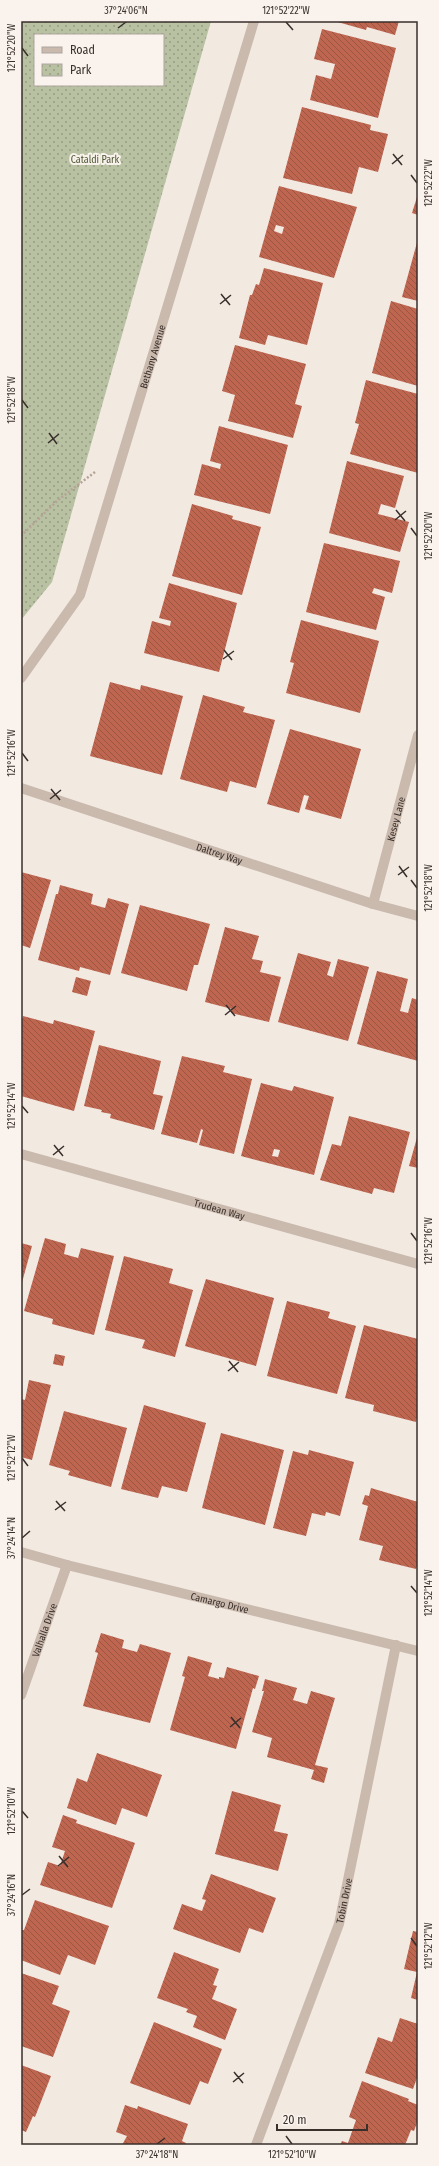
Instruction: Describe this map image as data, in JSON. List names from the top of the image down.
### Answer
{
  "streets": {
    "street": [
      "Bethany Avenue",
      "Kesey Lane",
      "Daltrey Way",
      "Trudean Way",
      "Camargo Drive",
      "Valhalla Drive",
      "Tobin Drive"
    ]
  },
  "crossings": [
    ["Kesey Lane", "Daltrey Way"],
    ["Camargo Drive", "Valhalla Drive"],
    ["Camargo Drive", "Tobin Drive"]
  ],
  "parks": ["Cataldi Park"],
  "legend": ["Road", "Park"],
  "scale_bar": "20 m",
  "coordinates": [
    "37°24'06\"N",
    "121°52'22\"W",
    "121°52'20\"W",
    "121°52'18\"W",
    "121°52'16\"W",
    "121°52'14\"W",
    "121°52'12\"W",
    "37°24'14\"N",
    "121°52'10\"W",
    "37°24'16\"N",
    "37°24'18\"N"
  ]
}
